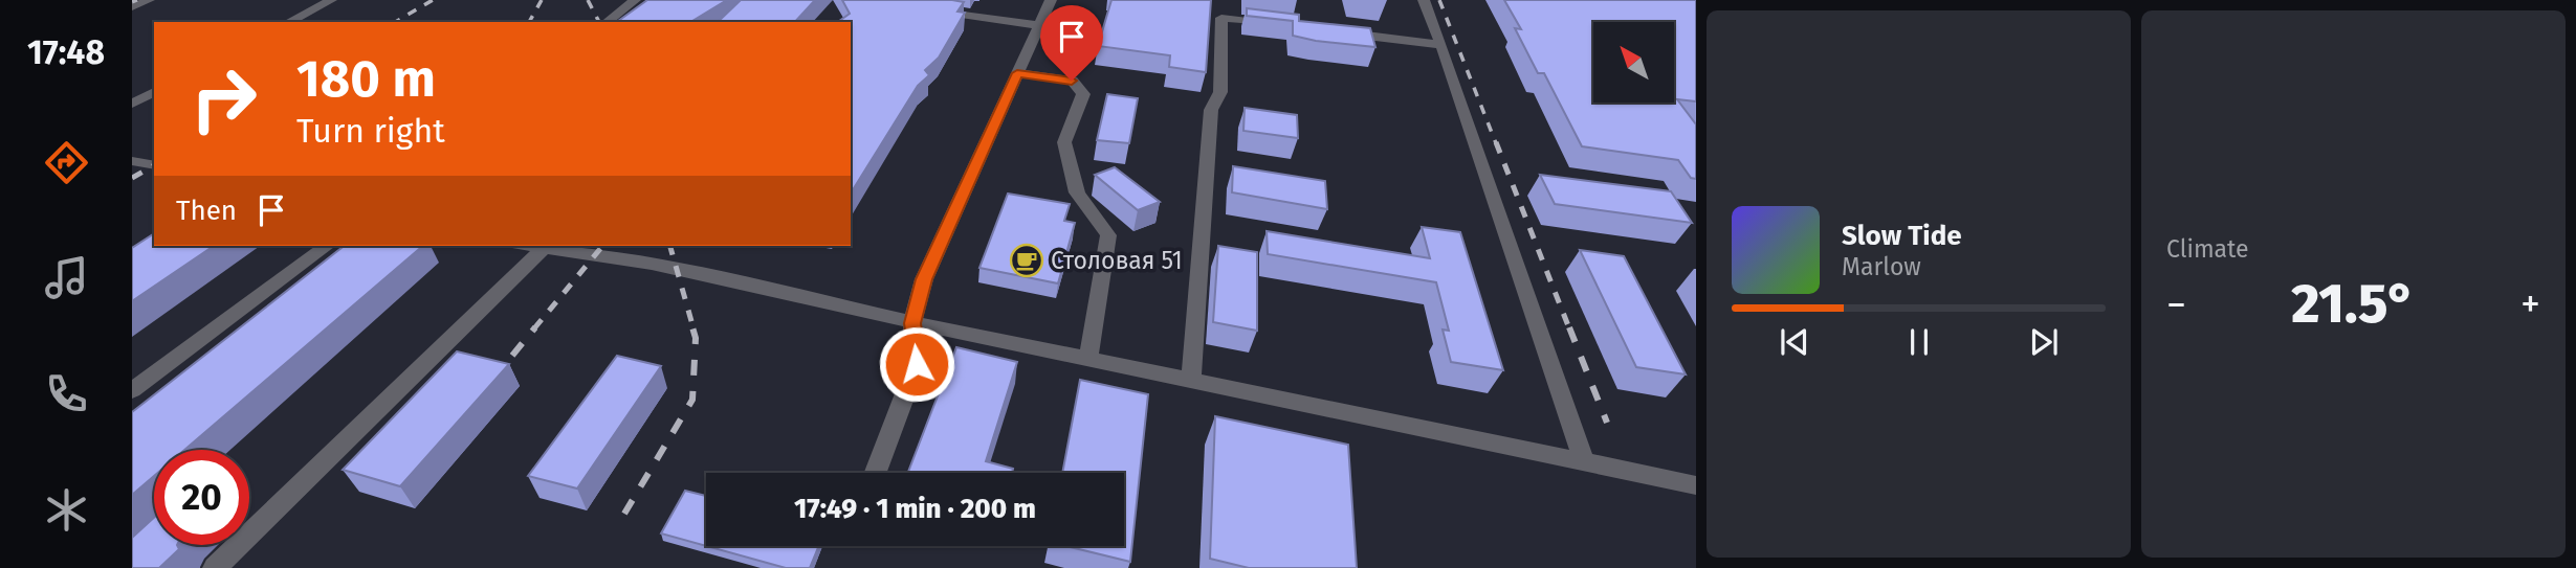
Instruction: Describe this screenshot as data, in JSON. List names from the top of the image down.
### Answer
{
  "places": {
    "cafe": ["Столовая 51"]
  },
  "north": "top left",
  "page": {
    "tabs": "17:48",
    "tile": "Climate",
    "turn": ["180 m", "Turn right"],
    "then": "Then",
    "song": ["Slow Tide", "Marlow"],
    "heat": ["−", "21.5°", "+"],
    "limit": "20",
    "trip": "17:49 · 1 min · 200 m"
  }
}
